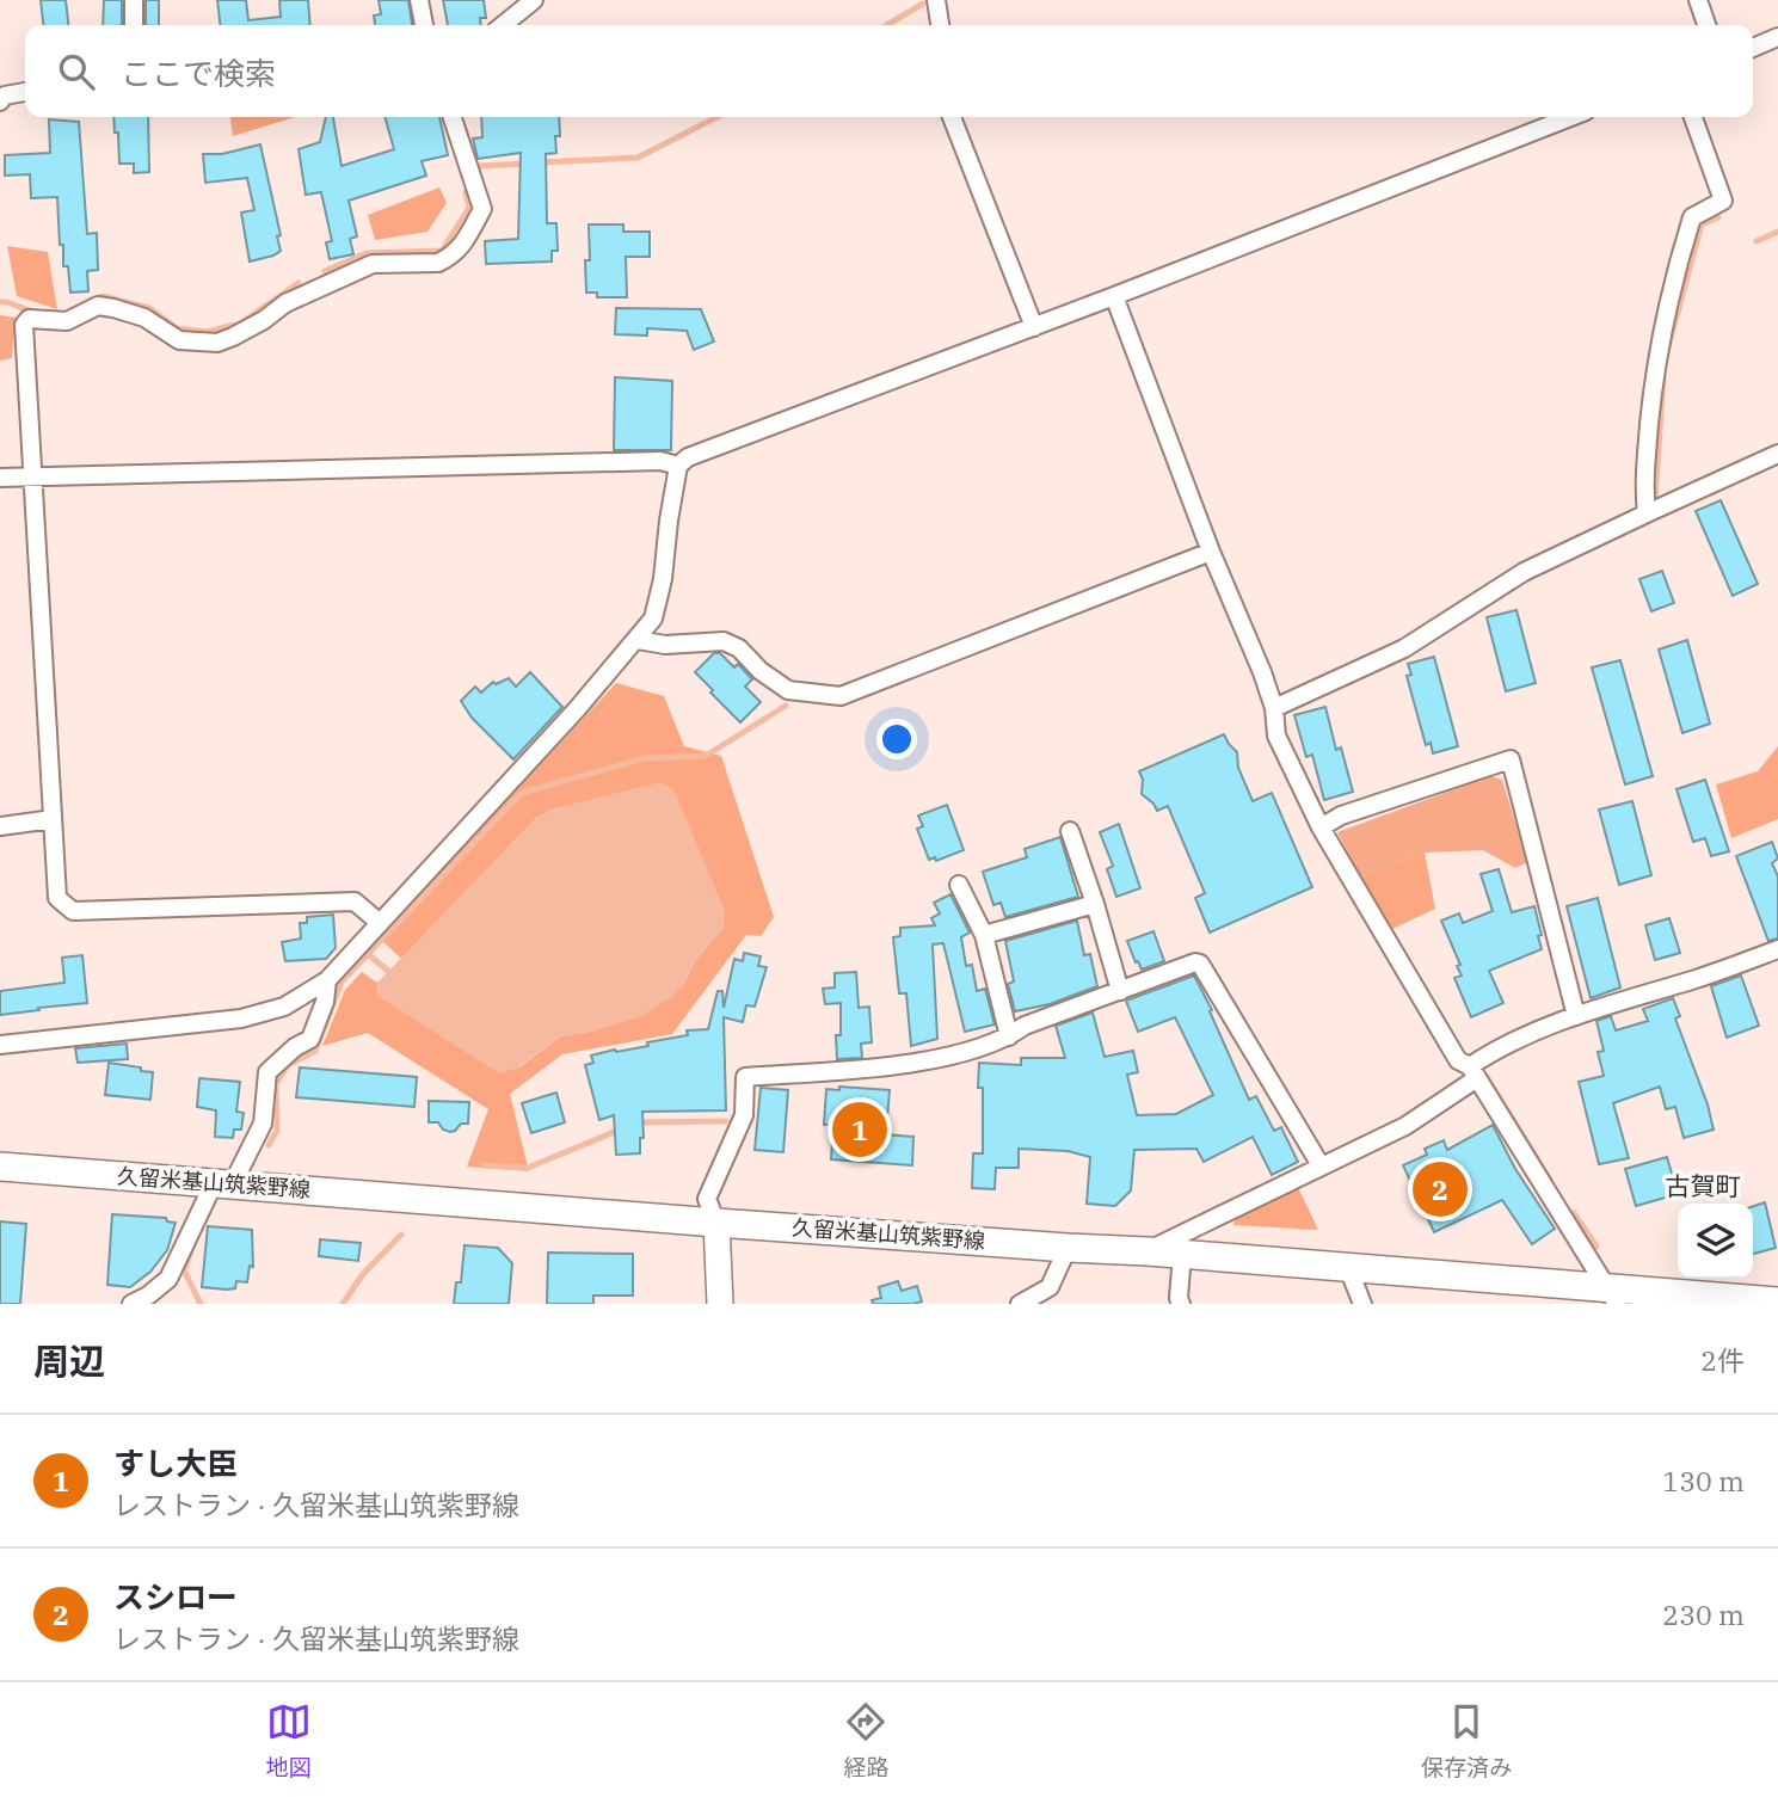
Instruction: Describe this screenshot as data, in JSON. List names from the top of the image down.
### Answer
{
  "streets": {
    "main road": ["久留米基山筑紫野線"]
  },
  "districts": ["古賀町"],
  "page": {
    "search": "ここで検索",
    "pins": ["1", "2"],
    "heading": ["周辺", "2件"],
    "list": [
      {
        "mark": "1",
        "name": "すし大臣",
        "note": "レストラン · 久留米基山筑紫野線",
        "value": "130 m"
      },
      {
        "mark": "2",
        "name": "スシロー",
        "note": "レストラン · 久留米基山筑紫野線",
        "value": "230 m"
      }
    ],
    "nav": ["地図", "経路", "保存済み"]
  }
}
